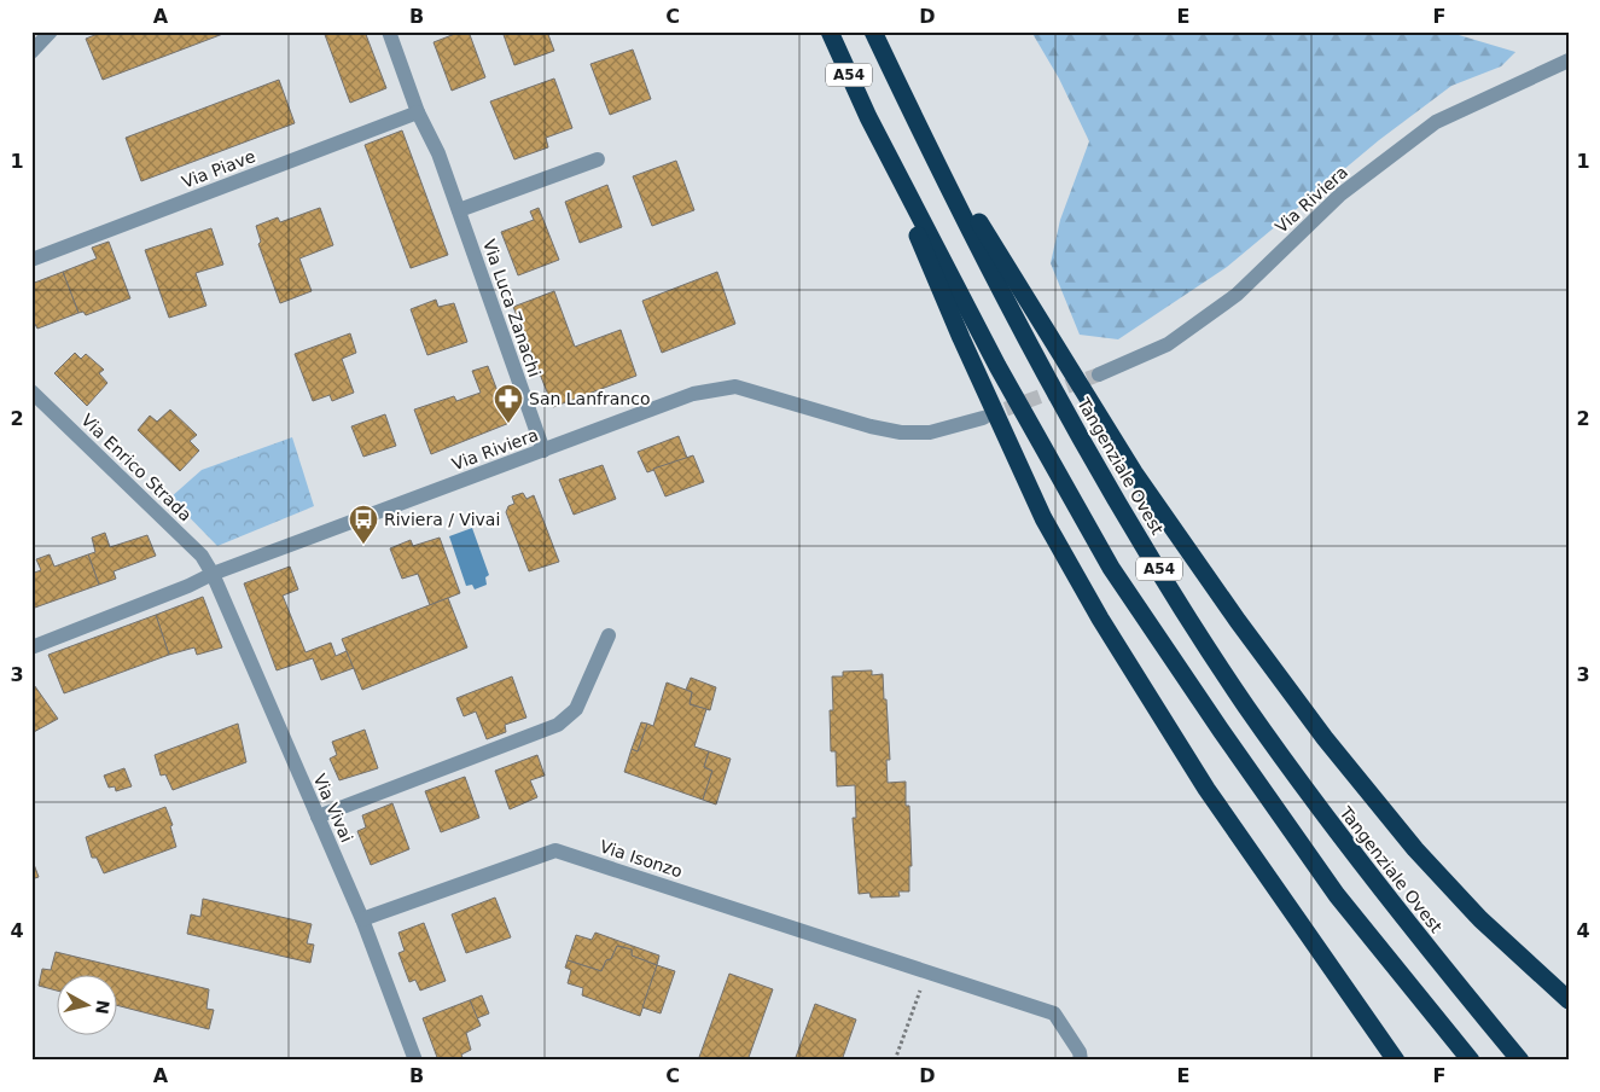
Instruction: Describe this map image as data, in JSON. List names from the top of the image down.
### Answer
{
  "streets": {
    "highway": ["A54", "Tangenziale Ovest"],
    "street": [
      "Via Piave",
      "Via Riviera",
      "Via Luca Zanachi",
      "Via Enrico Strada",
      "Via Vivai",
      "Via Isonzo"
    ]
  },
  "crossings": [
    ["Via Piave", "Via Luca Zanachi"],
    ["Via Riviera", "Via Luca Zanachi"],
    ["Via Riviera", "Via Enrico Strada"],
    ["Via Riviera", "Via Vivai"],
    ["Via Enrico Strada", "Via Vivai"],
    ["Via Vivai", "Via Isonzo"]
  ],
  "places": {
    "pharmacy": ["San Lanfranco"],
    "bus stop": ["Riviera / Vivai"]
  },
  "north": "right",
  "grid": {
    "columns": [
      "A",
      "B",
      "C",
      "D",
      "E",
      "F"
    ],
    "rows": [
      "1",
      "2",
      "3",
      "4"
    ]
  }
}
